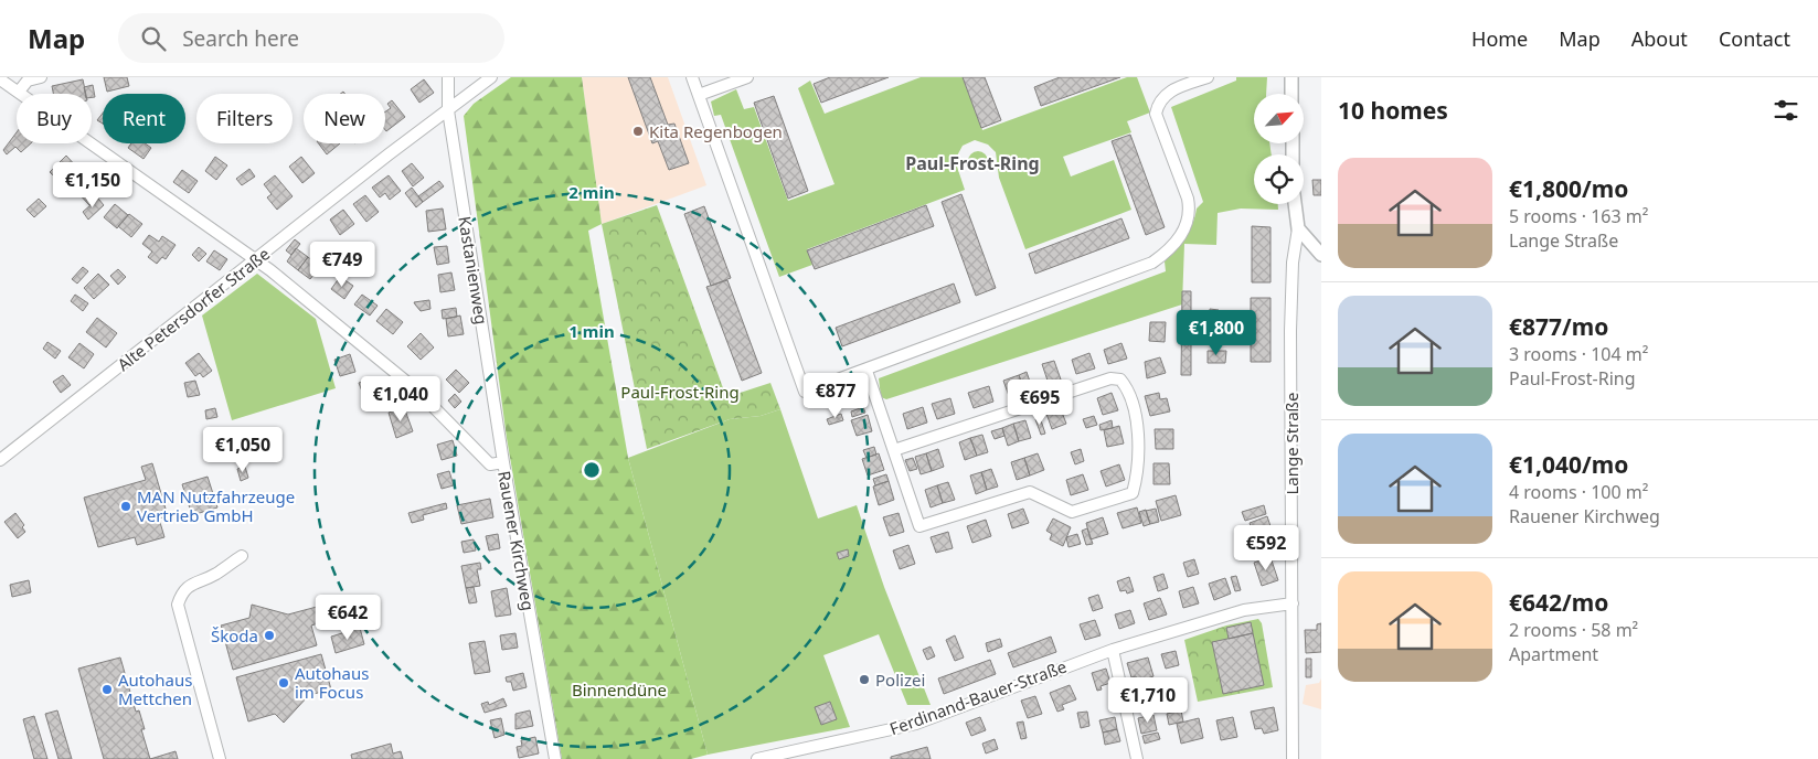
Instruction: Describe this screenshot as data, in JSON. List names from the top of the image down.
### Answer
{
  "streets": {
    "street": [
      "Kastanienweg",
      "Alte Petersdorfer Straße",
      "Lange Straße",
      "Rauener Kirchweg",
      "Ferdinand-Bauer-Straße"
    ]
  },
  "crossings": [
    ["Kastanienweg", "Alte Petersdorfer Straße"],
    ["Kastanienweg", "Rauener Kirchweg"],
    ["Alte Petersdorfer Straße", "Rauener Kirchweg"],
    ["Lange Straße", "Ferdinand-Bauer-Straße"]
  ],
  "districts": ["Paul-Frost-Ring"],
  "parks": ["Paul-Frost-Ring", "Binnendüne"],
  "places": [
    "Kita Regenbogen",
    "MAN Nutzfahrzeuge Vertrieb GmbH",
    "Škoda",
    "Polizei",
    "Autohaus im Focus",
    "Autohaus Mettchen"
  ],
  "north": "top right",
  "page": {
    "header": "Map",
    "search": "Search here",
    "nav": [
      "Home",
      "Map",
      "About",
      "Contact"
    ],
    "heading": "10 homes",
    "chip": [
      "Buy",
      "Rent",
      "Filters",
      "New"
    ],
    "list": [
      {
        "name": "€1,800/mo",
        "note": "5 rooms · 163 m² · Lange Straße"
      },
      {
        "name": "€877/mo",
        "note": "3 rooms · 104 m² · Paul-Frost-Ring"
      },
      {
        "name": "€1,040/mo",
        "note": "4 rooms · 100 m² · Rauener Kirchweg"
      },
      {
        "name": "€642/mo",
        "note": "2 rooms · 58 m² · Apartment"
      }
    ],
    "price": [
      "€1,150",
      "€749",
      "€1,800",
      "€877",
      "€1,040",
      "€695",
      "€1,050",
      "€592",
      "€642",
      "€1,710"
    ]
  },
  "rings": ["2 min", "1 min"]
}
